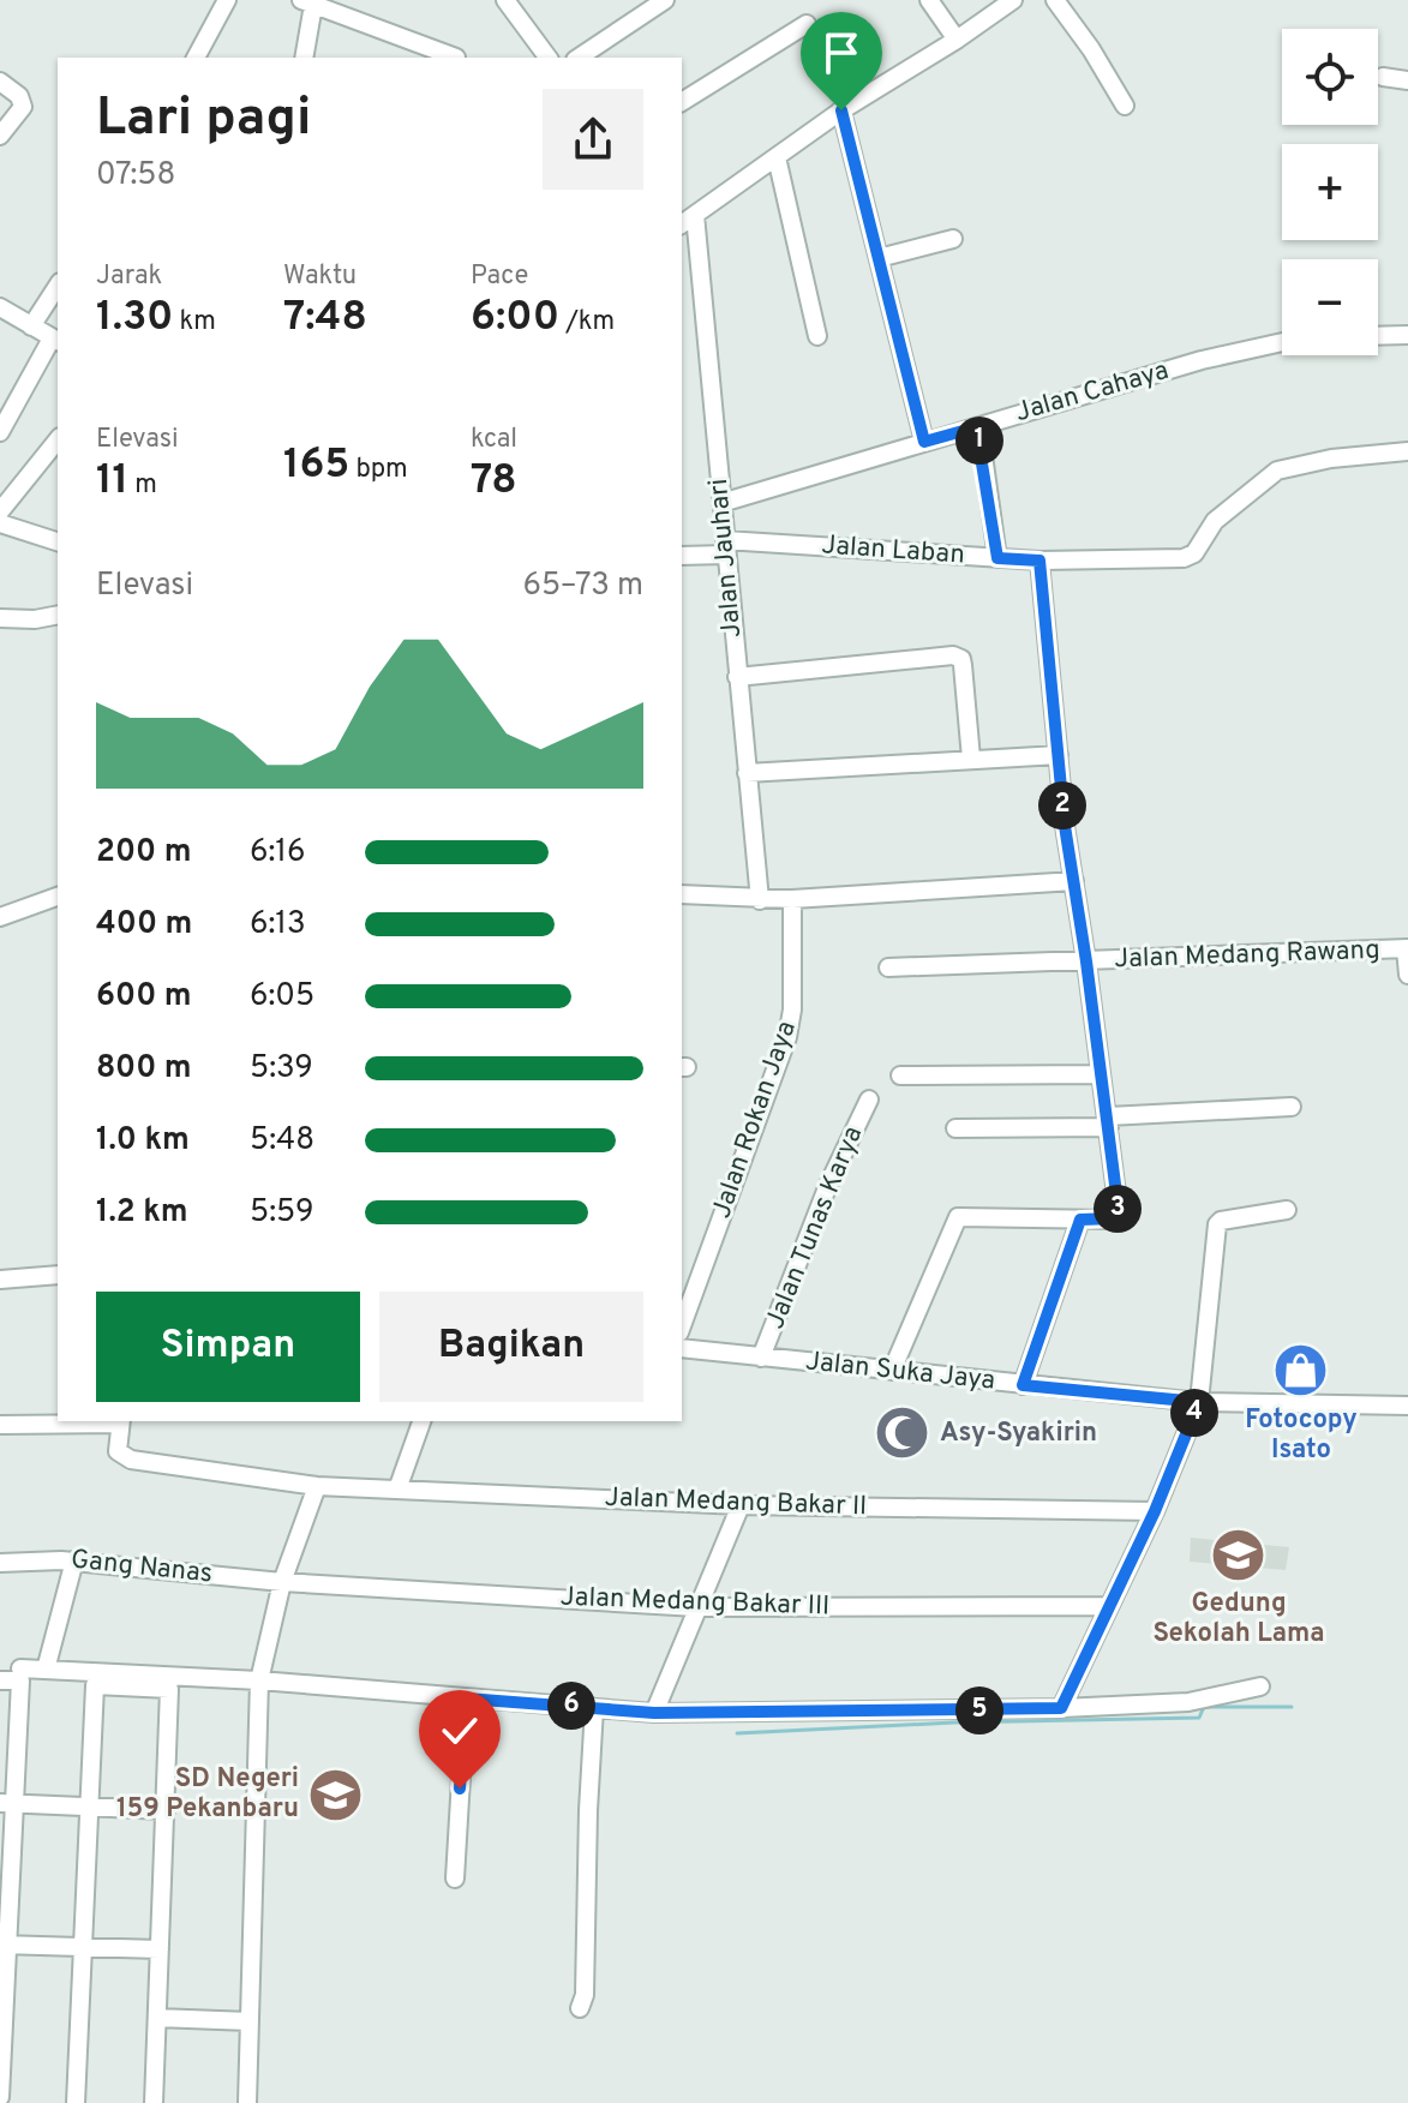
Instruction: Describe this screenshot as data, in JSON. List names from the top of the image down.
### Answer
{
  "streets": {
    "street": [
      "Jalan Cahaya",
      "Jalan Laban",
      "Jalan Jauhari",
      "Jalan Medang Rawang",
      "Jalan Rokan Jaya",
      "Jalan Tunas Karya",
      "Jalan Suka Jaya",
      "Jalan Medang Bakar II",
      "Gang Nanas",
      "Jalan Medang Bakar III"
    ]
  },
  "crossings": [
    ["Jalan Cahaya", "Jalan Jauhari"],
    ["Jalan Laban", "Jalan Jauhari"],
    ["Jalan Tunas Karya", "Jalan Suka Jaya"],
    ["Gang Nanas", "Jalan Medang Bakar III"]
  ],
  "places": {
    "shop": ["Fotocopy Isato"],
    "mosque": ["Asy-Syakirin"],
    "school or university": ["Gedung Sekolah Lama", "SD Negeri 159 Pekanbaru"]
  },
  "page": {
    "map_buttons": ["+", "−"],
    "heading": ["Lari pagi", "07:58"],
    "stats": [
      ["Jarak", "1.30 km"],
      ["Waktu", "7:48"],
      ["Pace", "6:00 /km"],
      ["Elevasi", "11 m"],
      ["165 bpm"],
      ["kcal", "78"]
    ],
    "pins": [
      "1",
      "2",
      "3",
      "4",
      "6",
      "5"
    ],
    "chart": ["Elevasi", "65–73 m"],
    "list": [
      {
        "name": "200 m",
        "note": "6:16"
      },
      {
        "name": "400 m",
        "note": "6:13"
      },
      {
        "name": "600 m",
        "note": "6:05"
      },
      {
        "name": "800 m",
        "note": "5:39"
      },
      {
        "name": "1.0 km",
        "note": "5:48"
      },
      {
        "name": "1.2 km",
        "note": "5:59"
      }
    ],
    "buttons": ["Simpan", "Bagikan"]
  }
}
